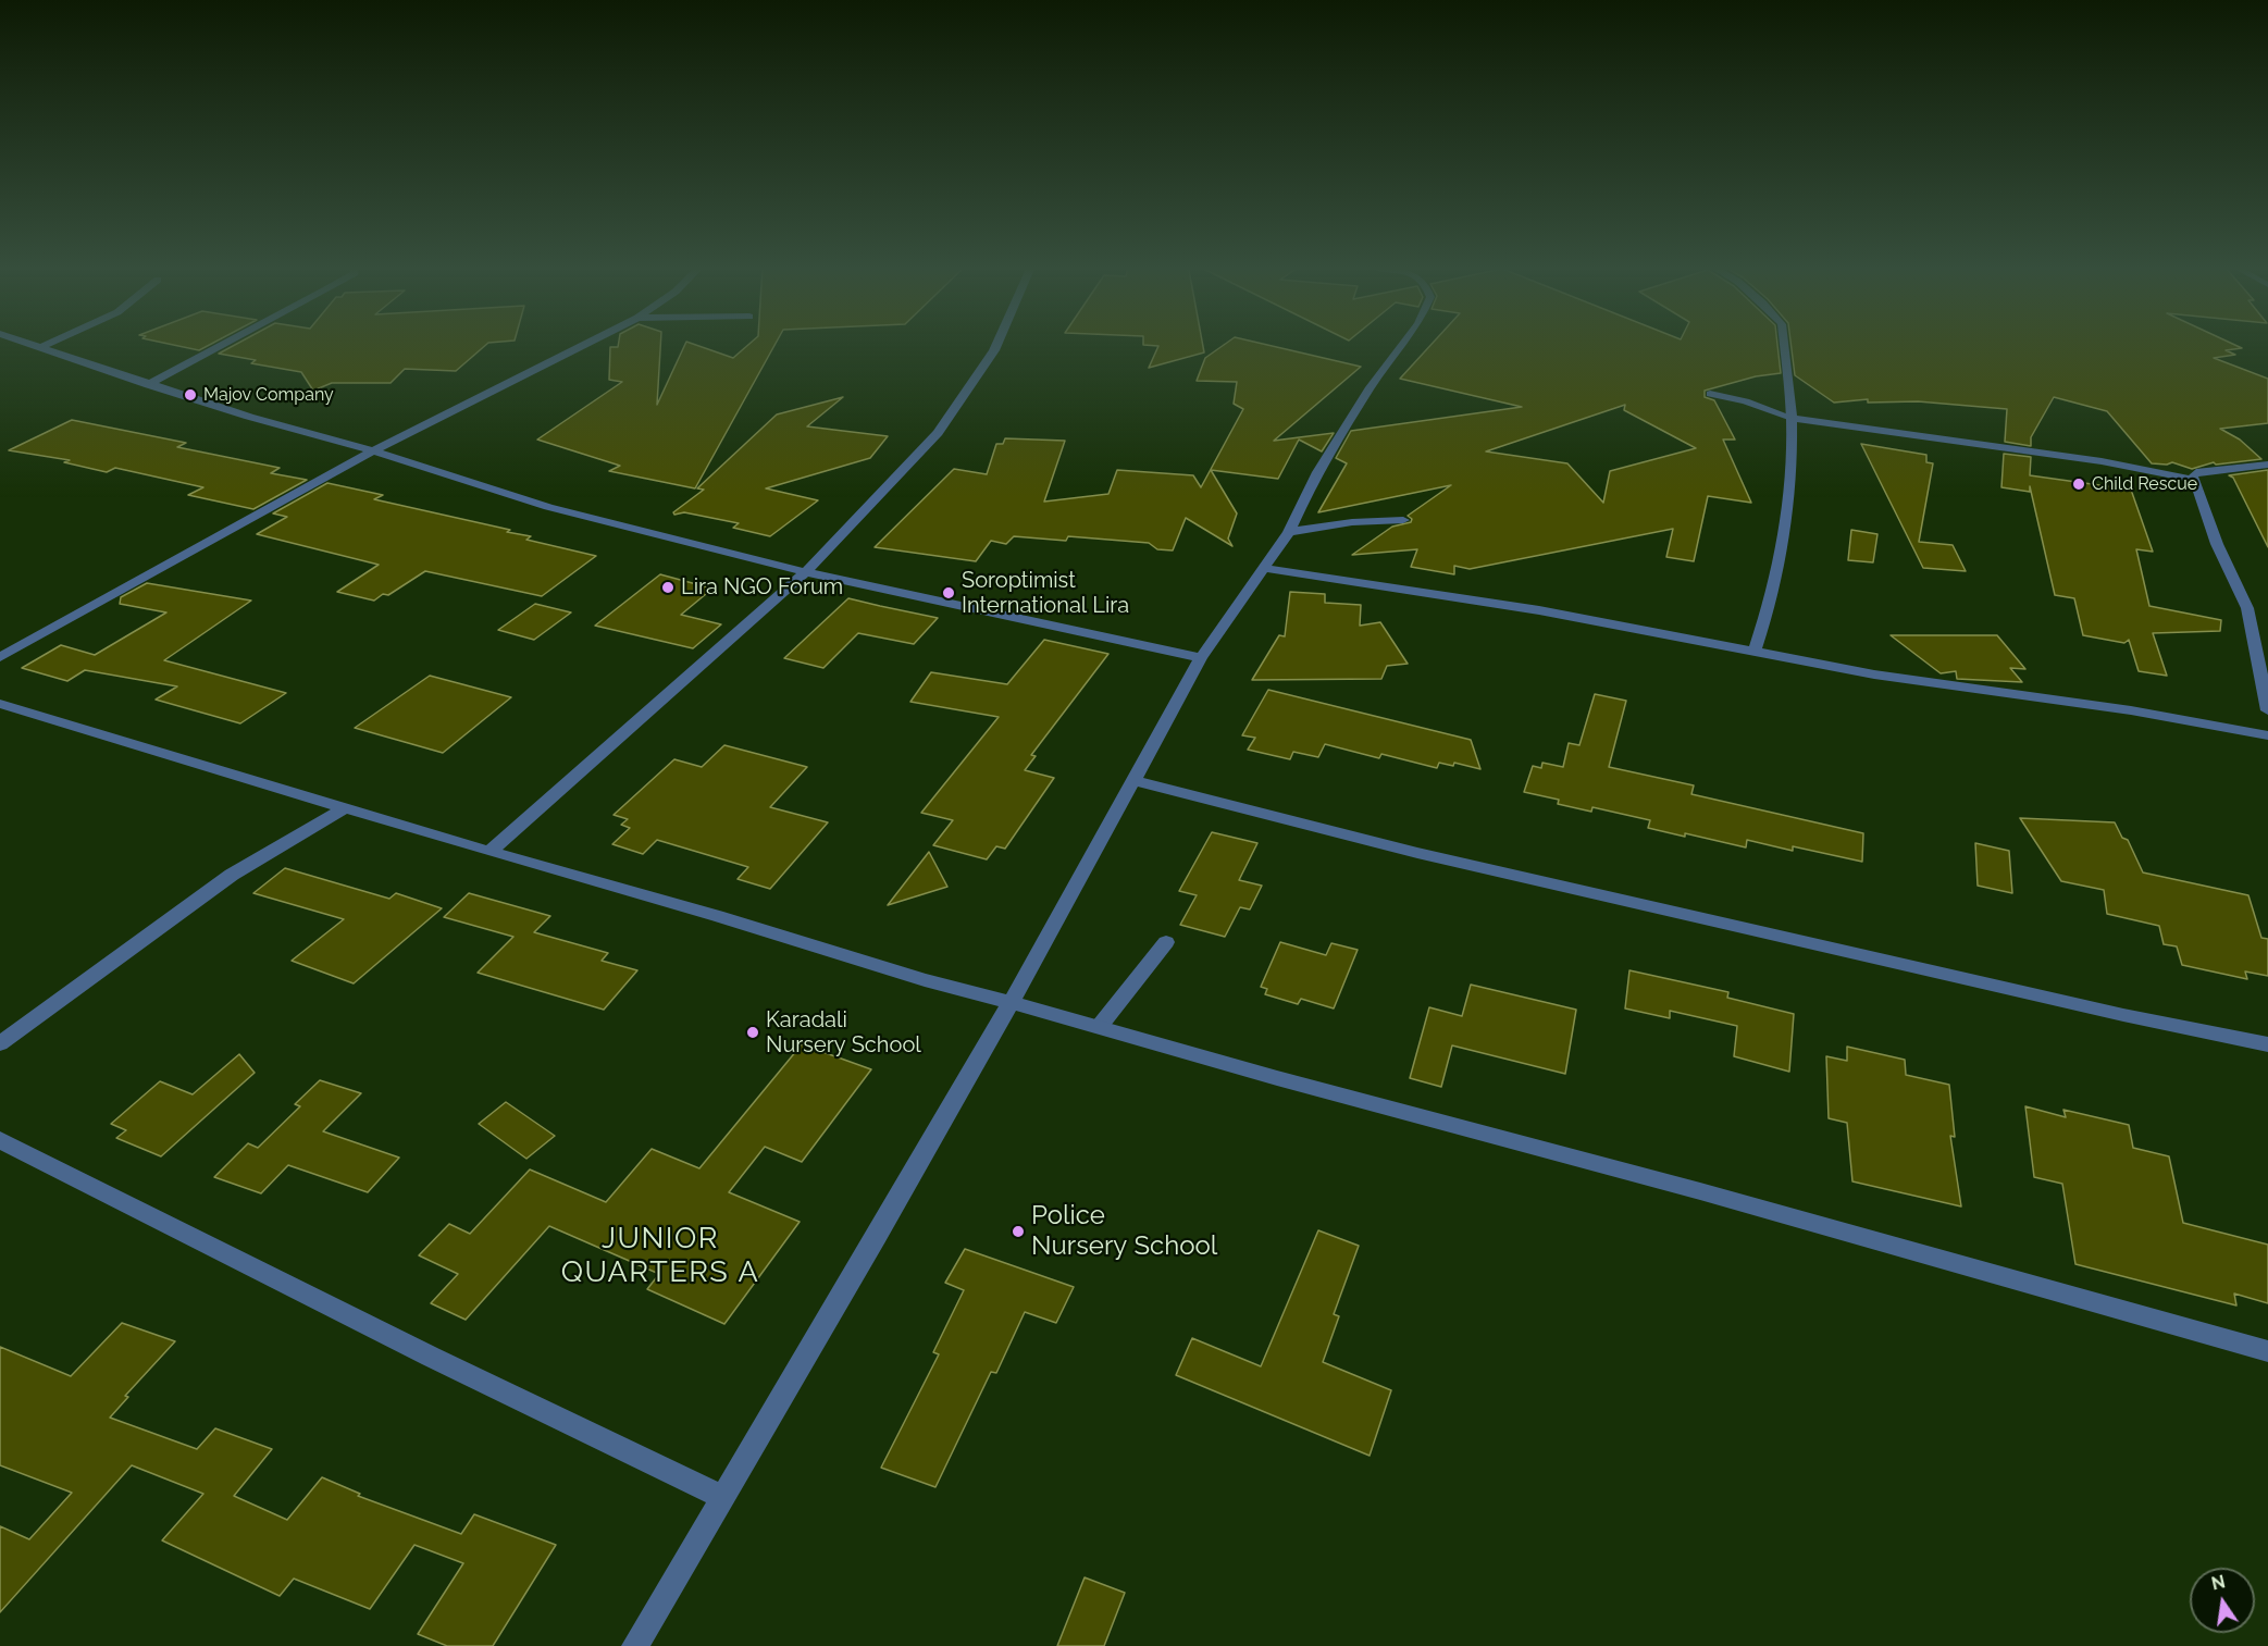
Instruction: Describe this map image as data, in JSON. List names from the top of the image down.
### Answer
{
  "districts": ["JUNIOR QUARTERS A"],
  "places": [
    "Majov Company",
    "Child Rescue",
    "Lira NGO Forum",
    "Soroptimist International Lira",
    "Karadali Nursery School",
    "Police Nursery School"
  ],
  "north": "top"
}
